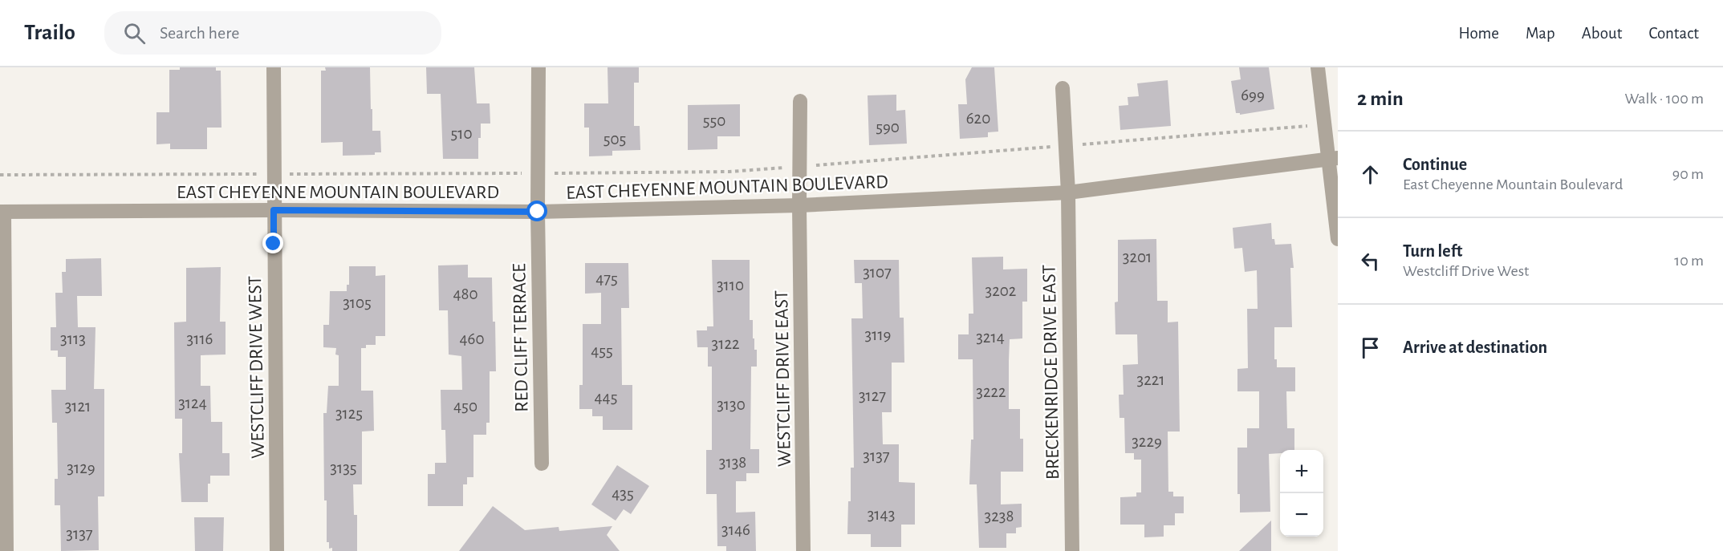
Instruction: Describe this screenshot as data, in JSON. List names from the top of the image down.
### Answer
{
  "streets": {
    "street": [
      "EAST CHEYENNE MOUNTAIN BOULEVARD",
      "RED CLIFF TERRACE",
      "WESTCLIFF DRIVE WEST",
      "BRECKENRIDGE DRIVE EAST",
      "WESTCLIFF DRIVE EAST"
    ]
  },
  "crossings": [
    ["EAST CHEYENNE MOUNTAIN BOULEVARD", "RED CLIFF TERRACE"],
    ["EAST CHEYENNE MOUNTAIN BOULEVARD", "WESTCLIFF DRIVE WEST"],
    ["EAST CHEYENNE MOUNTAIN BOULEVARD", "BRECKENRIDGE DRIVE EAST"],
    ["EAST CHEYENNE MOUNTAIN BOULEVARD", "WESTCLIFF DRIVE EAST"]
  ],
  "house_numbers": [
    "699",
    "620",
    "550",
    "590",
    "510",
    "505",
    "3201",
    "3107",
    "475",
    "3110",
    "3202",
    "480",
    "3105",
    "3119",
    "3214",
    "3113",
    "3116",
    "460",
    "3122",
    "455",
    "3221",
    "3222",
    "3127",
    "445",
    "3124",
    "3130",
    "3121",
    "450",
    "3125",
    "3229",
    "3137",
    "3138",
    "3129",
    "3135",
    "435",
    "3143",
    "3238",
    "3146",
    "3137"
  ],
  "page": {
    "header": "Trailo",
    "search": "Search here",
    "nav": [
      "Home",
      "Map",
      "About",
      "Contact"
    ],
    "heading": ["2 min", "Walk · 100 m"],
    "list": [
      ["Continue", "East Cheyenne Mountain Boulevard", "90 m"],
      ["Turn left", "Westcliff Drive West", "10 m"],
      "Arrive at destination"
    ],
    "map_buttons": ["+", "−"]
  }
}
